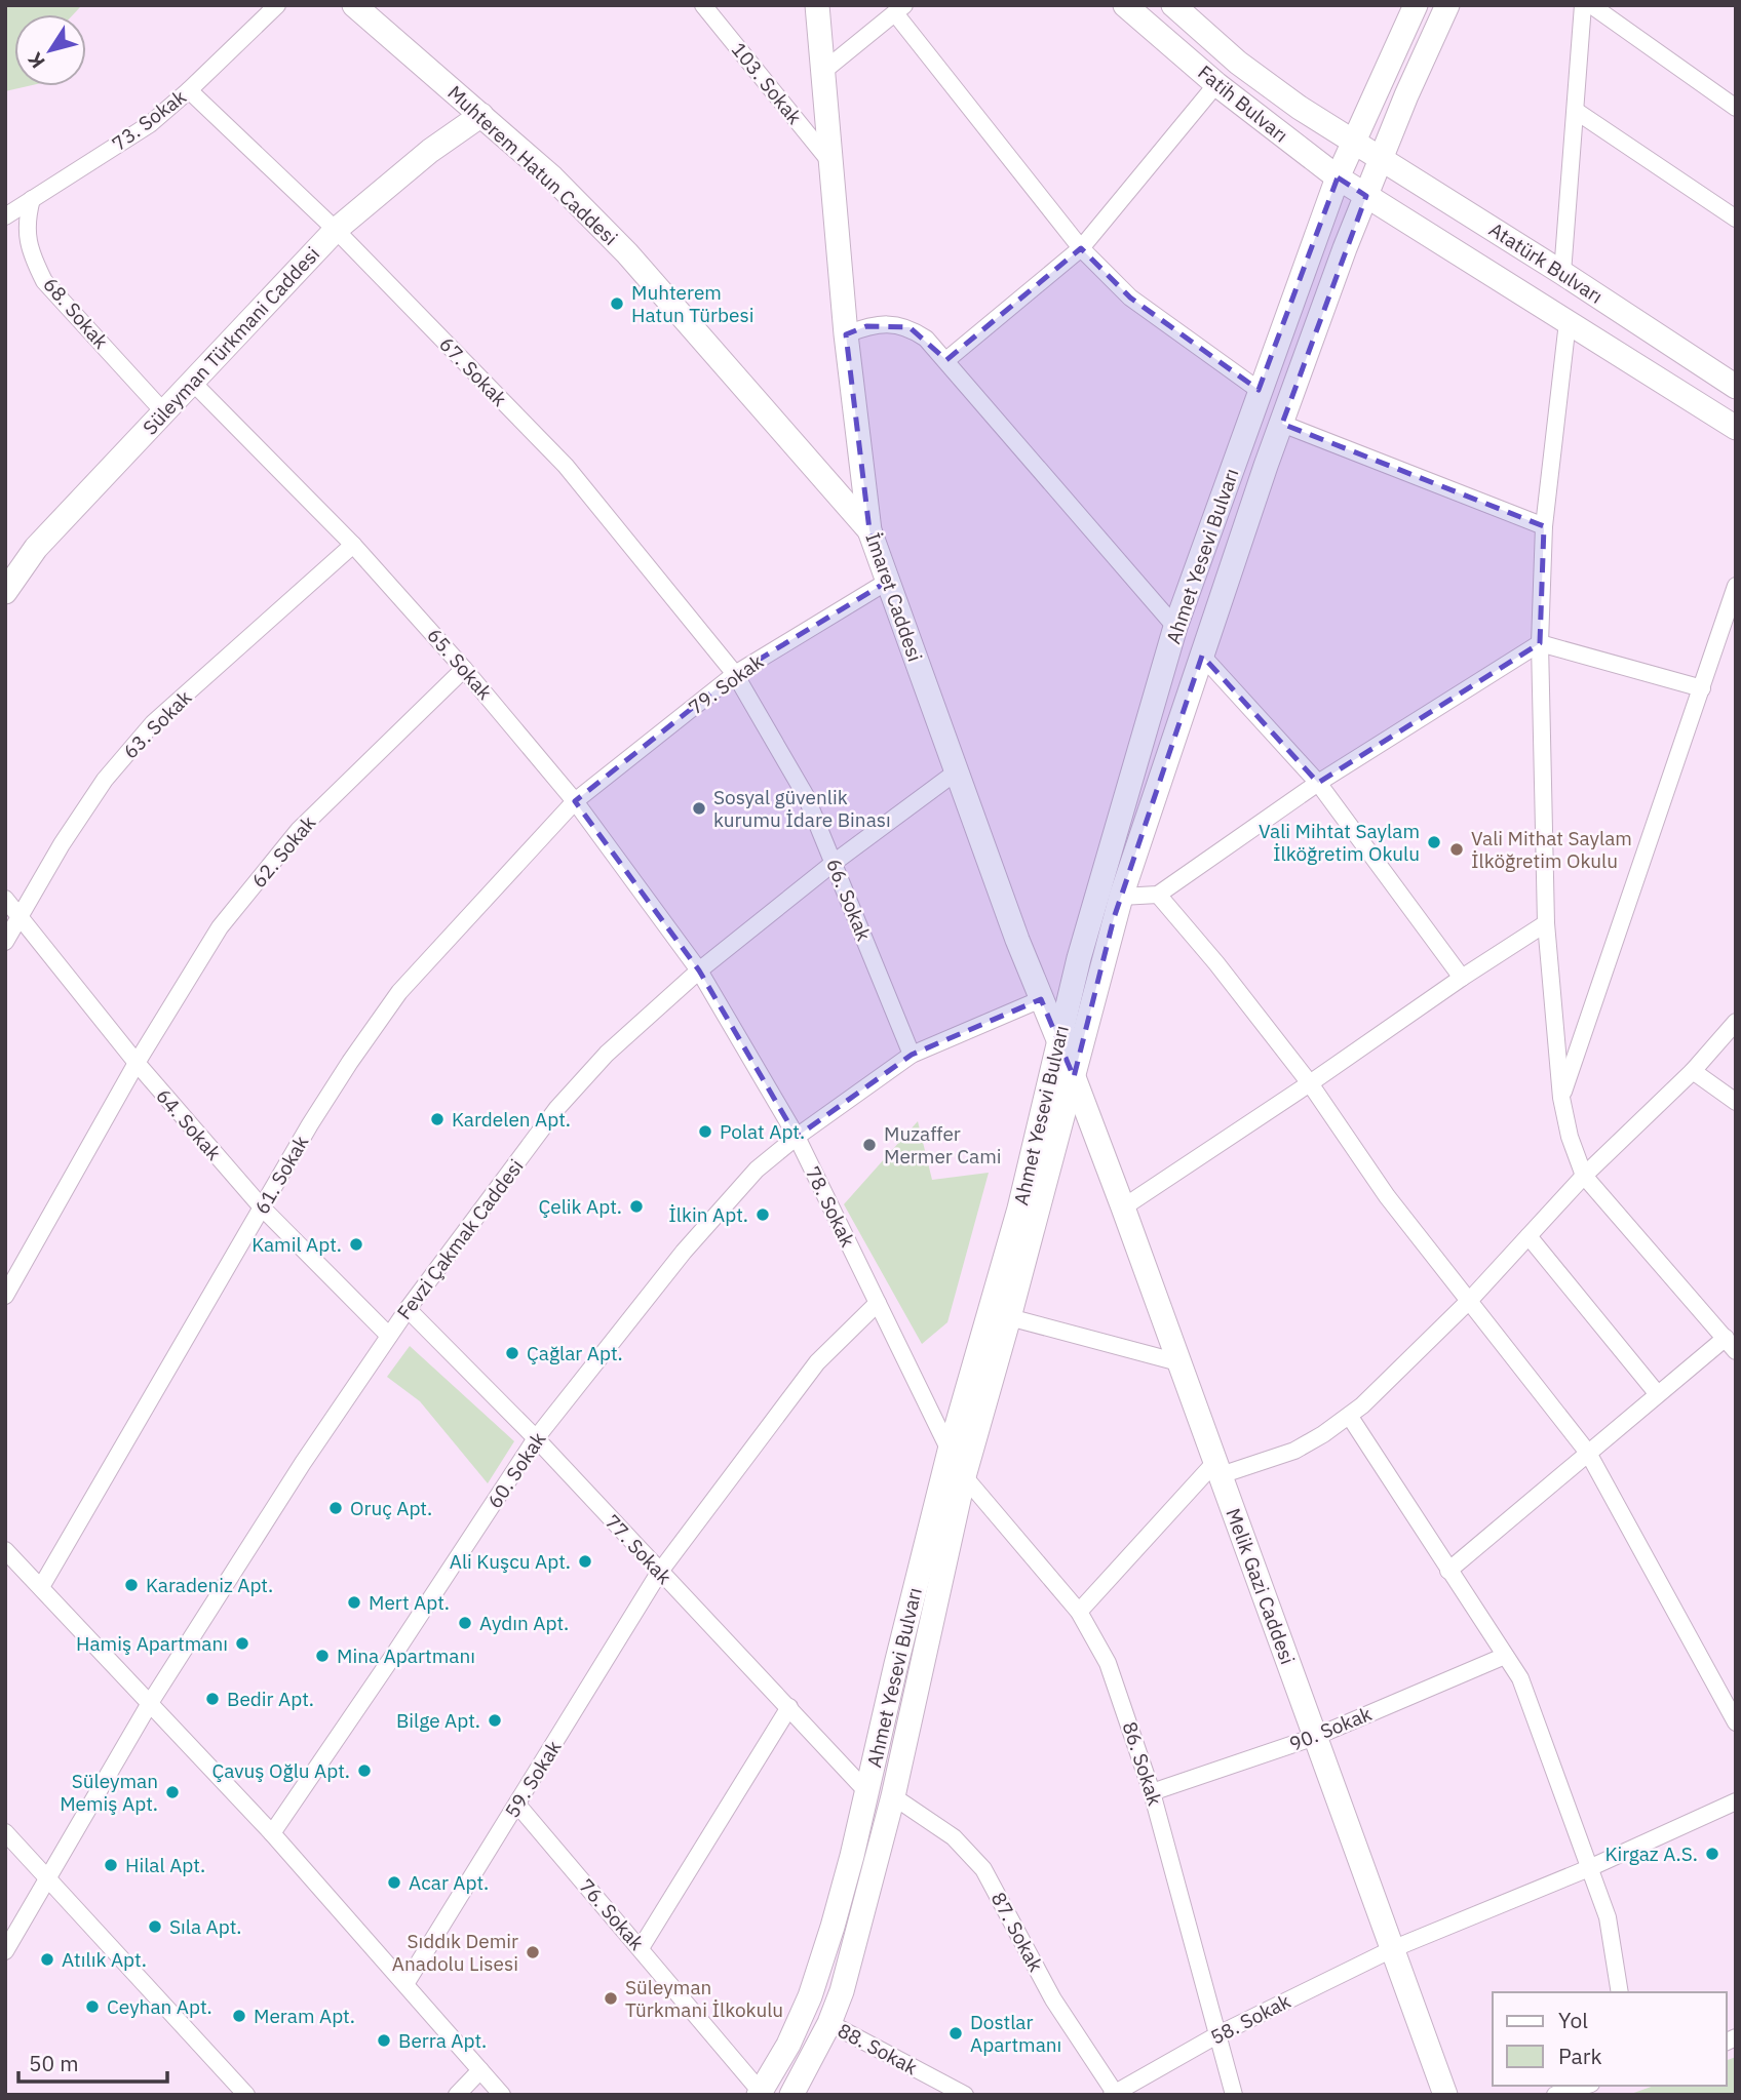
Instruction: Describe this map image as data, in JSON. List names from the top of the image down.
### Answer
{
  "streets": {
    "main road": [
      "Fatih Bulvarı",
      "Muhterem Hatun Caddesi",
      "Atatürk Bulvarı",
      "Süleyman Türkmani Caddesi",
      "Ahmet Yesevi Bulvarı",
      "İmaret Caddesi",
      "Melik Gazi Caddesi"
    ],
    "street": [
      "103. Sokak",
      "73. Sokak",
      "68. Sokak",
      "67. Sokak",
      "65. Sokak",
      "79. Sokak",
      "63. Sokak",
      "62. Sokak",
      "66. Sokak",
      "64. Sokak",
      "61. Sokak",
      "78. Sokak",
      "Fevzi Çakmak Caddesi",
      "60. Sokak",
      "77. Sokak",
      "90. Sokak",
      "86. Sokak",
      "59. Sokak",
      "76. Sokak",
      "87. Sokak",
      "58. Sokak",
      "88. Sokak"
    ]
  },
  "crossings": [
    ["103. Sokak", "İmaret Caddesi"],
    ["Fatih Bulvarı", "Atatürk Bulvarı"],
    ["Fatih Bulvarı", "Ahmet Yesevi Bulvarı"],
    ["73. Sokak", "68. Sokak"],
    ["73. Sokak", "67. Sokak"],
    ["Muhterem Hatun Caddesi", "Süleyman Türkmani Caddesi"],
    ["Muhterem Hatun Caddesi", "İmaret Caddesi"],
    ["Atatürk Bulvarı", "Ahmet Yesevi Bulvarı"],
    ["68. Sokak", "Süleyman Türkmani Caddesi"],
    ["Süleyman Türkmani Caddesi", "67. Sokak"],
    ["Süleyman Türkmani Caddesi", "65. Sokak"],
    ["67. Sokak", "79. Sokak"],
    ["67. Sokak", "66. Sokak"],
    ["Ahmet Yesevi Bulvarı", "İmaret Caddesi"],
    ["Ahmet Yesevi Bulvarı", "78. Sokak"],
    ["Ahmet Yesevi Bulvarı", "77. Sokak"],
    ["Ahmet Yesevi Bulvarı", "Melik Gazi Caddesi"],
    ["Ahmet Yesevi Bulvarı", "86. Sokak"],
    ["Ahmet Yesevi Bulvarı", "76. Sokak"],
    ["Ahmet Yesevi Bulvarı", "87. Sokak"],
    ["Ahmet Yesevi Bulvarı", "88. Sokak"],
    ["İmaret Caddesi", "79. Sokak"],
    ["İmaret Caddesi", "Fevzi Çakmak Caddesi"],
    ["İmaret Caddesi", "60. Sokak"],
    ["İmaret Caddesi", "Melik Gazi Caddesi"],
    ["65. Sokak", "79. Sokak"],
    ["65. Sokak", "63. Sokak"],
    ["65. Sokak", "62. Sokak"],
    ["65. Sokak", "61. Sokak"],
    ["65. Sokak", "78. Sokak"],
    ["65. Sokak", "Fevzi Çakmak Caddesi"],
    ["79. Sokak", "66. Sokak"],
    ["79. Sokak", "61. Sokak"],
    ["63. Sokak", "64. Sokak"],
    ["62. Sokak", "64. Sokak"],
    ["66. Sokak", "Fevzi Çakmak Caddesi"],
    ["66. Sokak", "60. Sokak"],
    ["64. Sokak", "61. Sokak"],
    ["64. Sokak", "Fevzi Çakmak Caddesi"],
    ["78. Sokak", "Fevzi Çakmak Caddesi"],
    ["78. Sokak", "60. Sokak"],
    ["78. Sokak", "59. Sokak"],
    ["Fevzi Çakmak Caddesi", "77. Sokak"],
    ["60. Sokak", "77. Sokak"],
    ["77. Sokak", "59. Sokak"],
    ["Melik Gazi Caddesi", "90. Sokak"],
    ["Melik Gazi Caddesi", "58. Sokak"],
    ["90. Sokak", "86. Sokak"],
    ["86. Sokak", "58. Sokak"],
    ["59. Sokak", "76. Sokak"],
    ["87. Sokak", "58. Sokak"]
  ],
  "places": [
    "Muhterem Hatun Türbesi",
    "Sosyal güvenlik kurumu İdare Binası",
    "Vali Mihtat Saylam İlköğretim Okulu",
    "Vali Mithat Saylam İlköğretim Okulu",
    "Kardelen Apt.",
    "Polat Apt.",
    "Muzaffer Mermer Cami",
    "Çelik Apt.",
    "İlkin Apt.",
    "Kamil Apt.",
    "Çağlar Apt.",
    "Oruç Apt.",
    "Ali Kuşcu Apt.",
    "Karadeniz Apt.",
    "Mert Apt.",
    "Aydın Apt.",
    "Hamiş Apartmanı",
    "Mina Apartmanı",
    "Bedir Apt.",
    "Bilge Apt.",
    "Çavuş Oğlu Apt.",
    "Süleyman Memiş Apt.",
    "Kirgaz A.S.",
    "Hilal Apt.",
    "Acar Apt.",
    "Sıla Apt.",
    "Sıddık Demir Anadolu Lisesi",
    "Atılık Apt.",
    "Süleyman Türkmani İlkokulu",
    "Ceyhan Apt.",
    "Meram Apt.",
    "Dostlar Apartmanı",
    "Berra Apt."
  ],
  "legend": ["Yol", "Park"],
  "scale_bar": "50 m",
  "north": "bottom left"
}
